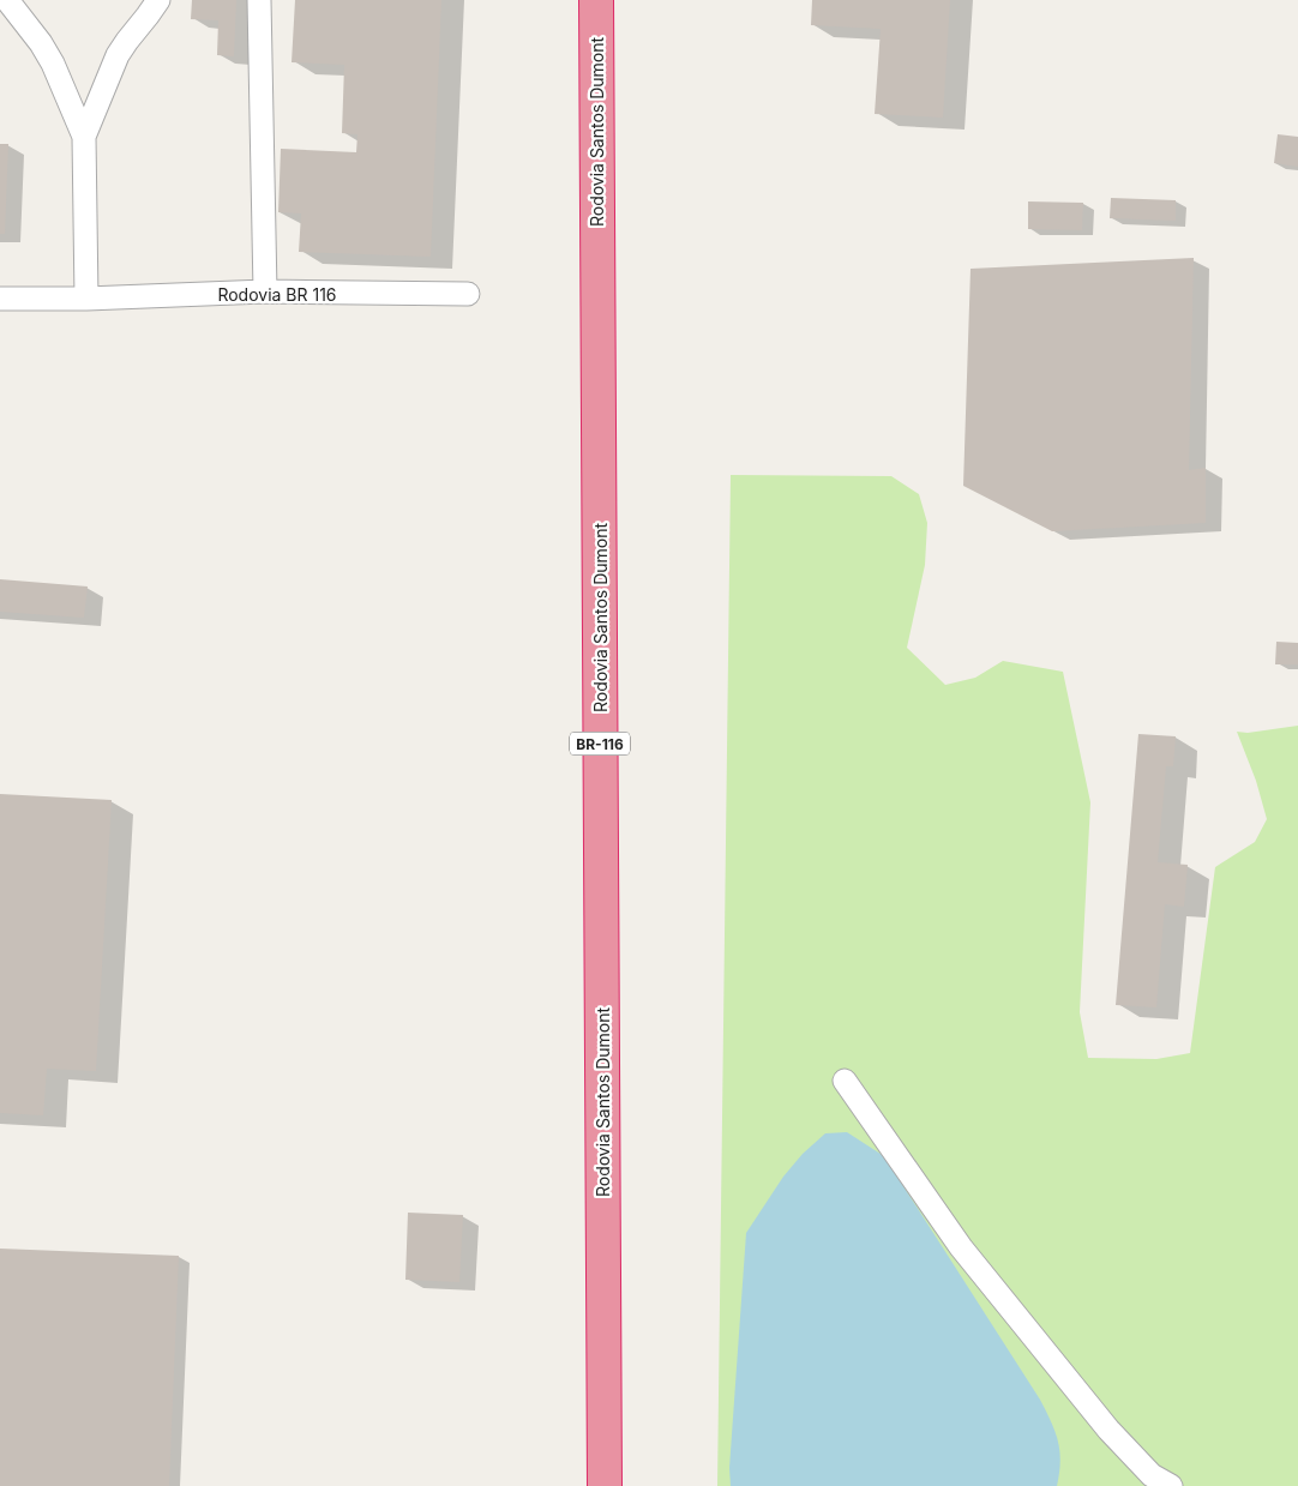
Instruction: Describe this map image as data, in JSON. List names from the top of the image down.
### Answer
{
  "streets": {
    "highway": ["Rodovia Santos Dumont", "BR-116"],
    "street": ["Rodovia BR 116"]
  }
}
